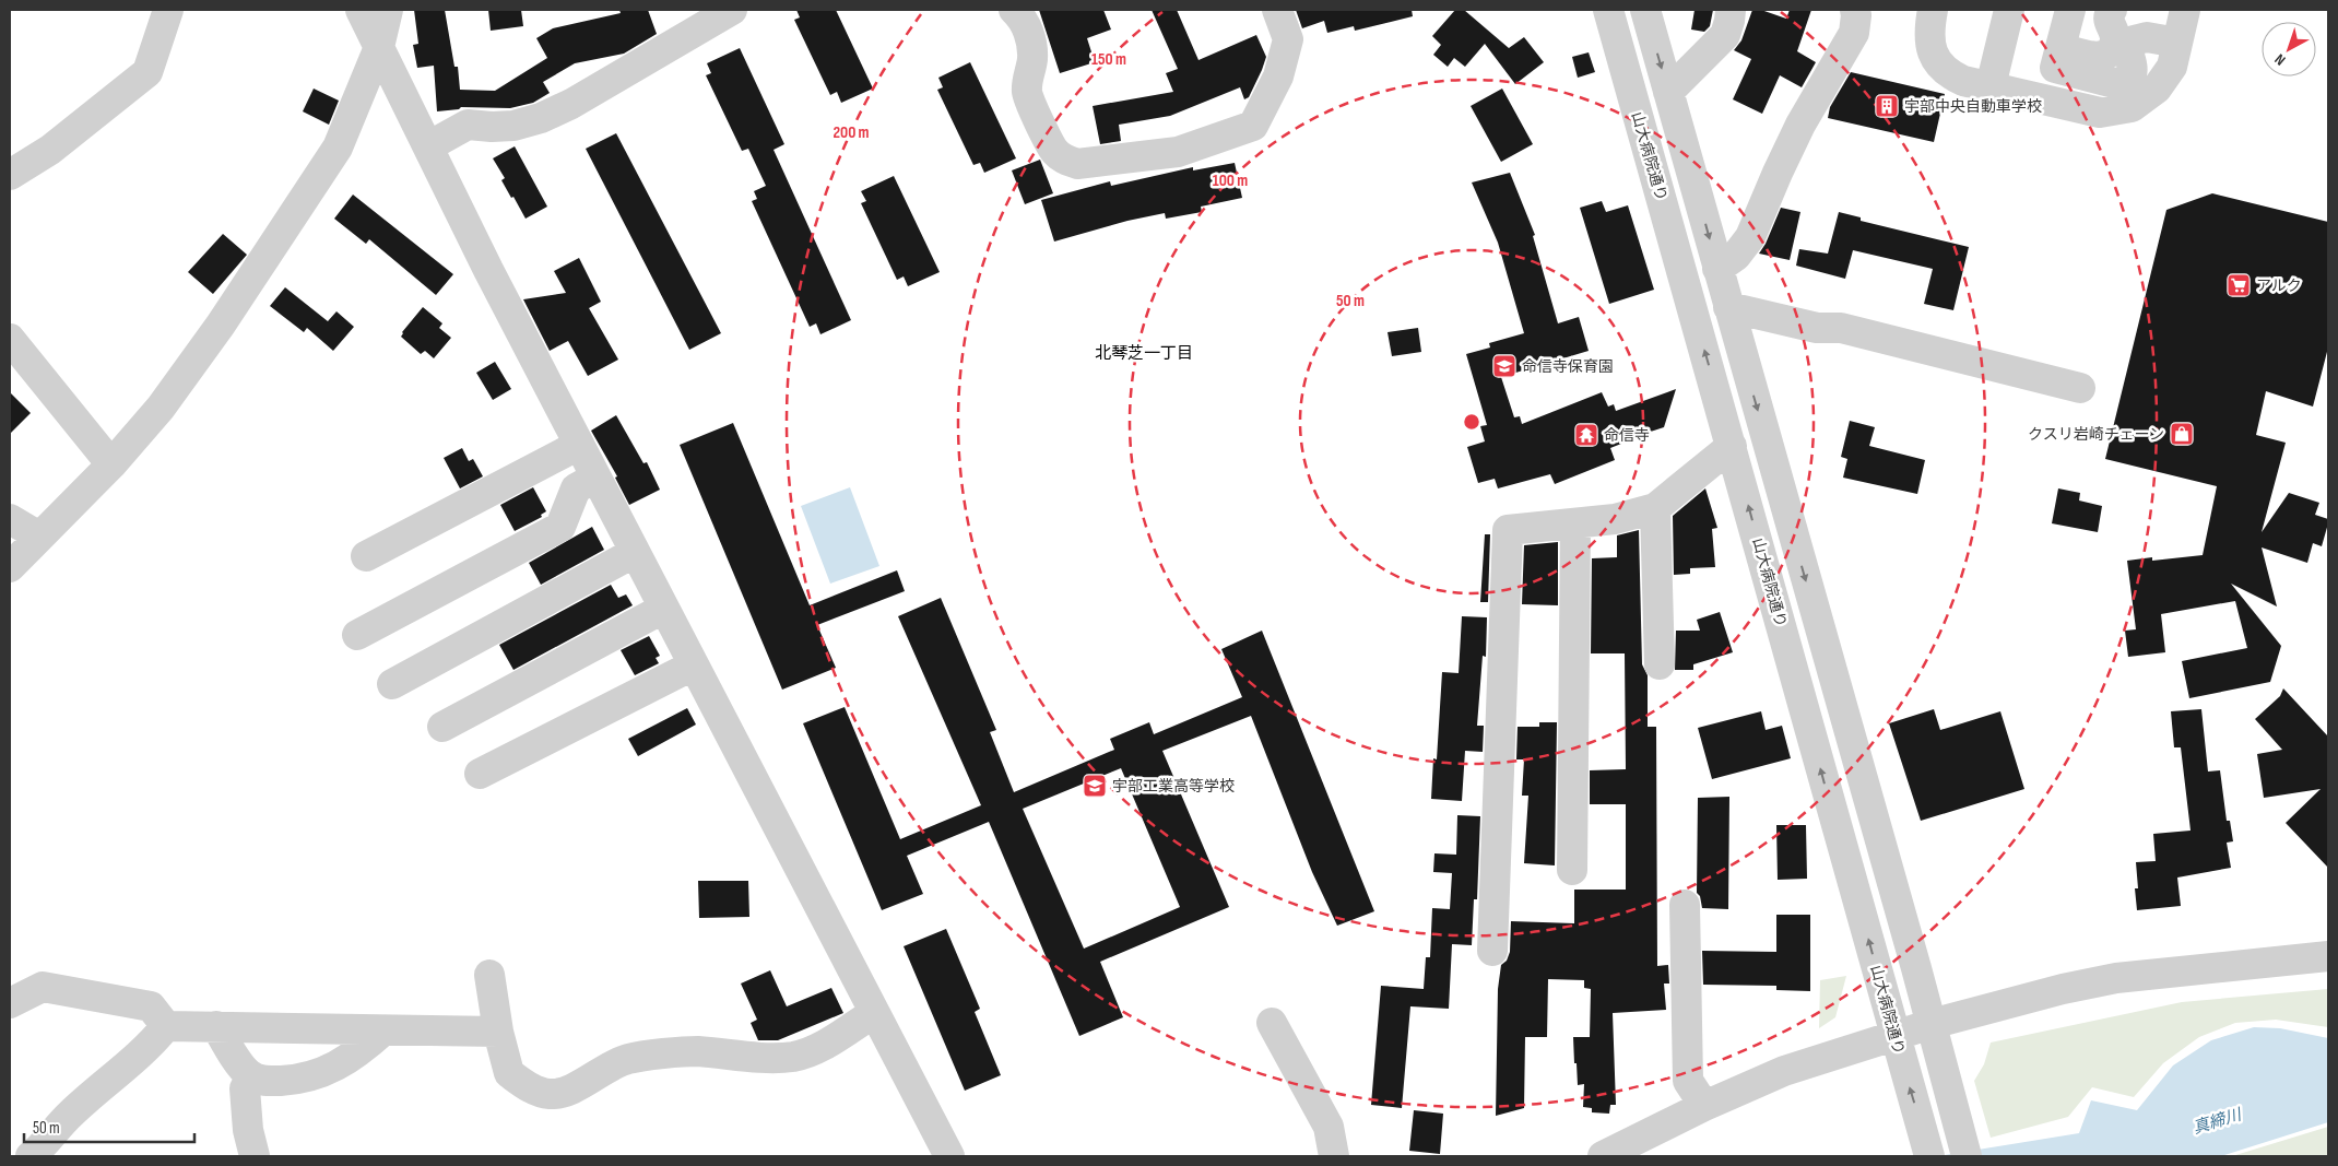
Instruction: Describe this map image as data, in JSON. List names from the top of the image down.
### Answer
{
  "streets": {
    "street": ["山大病院通り"]
  },
  "districts": ["北琴芝一丁目"],
  "water": ["真締川"],
  "places": {
    "building": ["宇部中央自動車学校"],
    "supermarket": ["アルク"],
    "school or university": ["命信寺保育園", "宇部工業高等学校"],
    "shop": ["クスリ岩崎チェーン"],
    "temple": ["命信寺"]
  },
  "scale_bar": "50 m",
  "north": "bottom left",
  "rings": [
    "150 m",
    "200 m",
    "100 m",
    "50 m"
  ]
}
